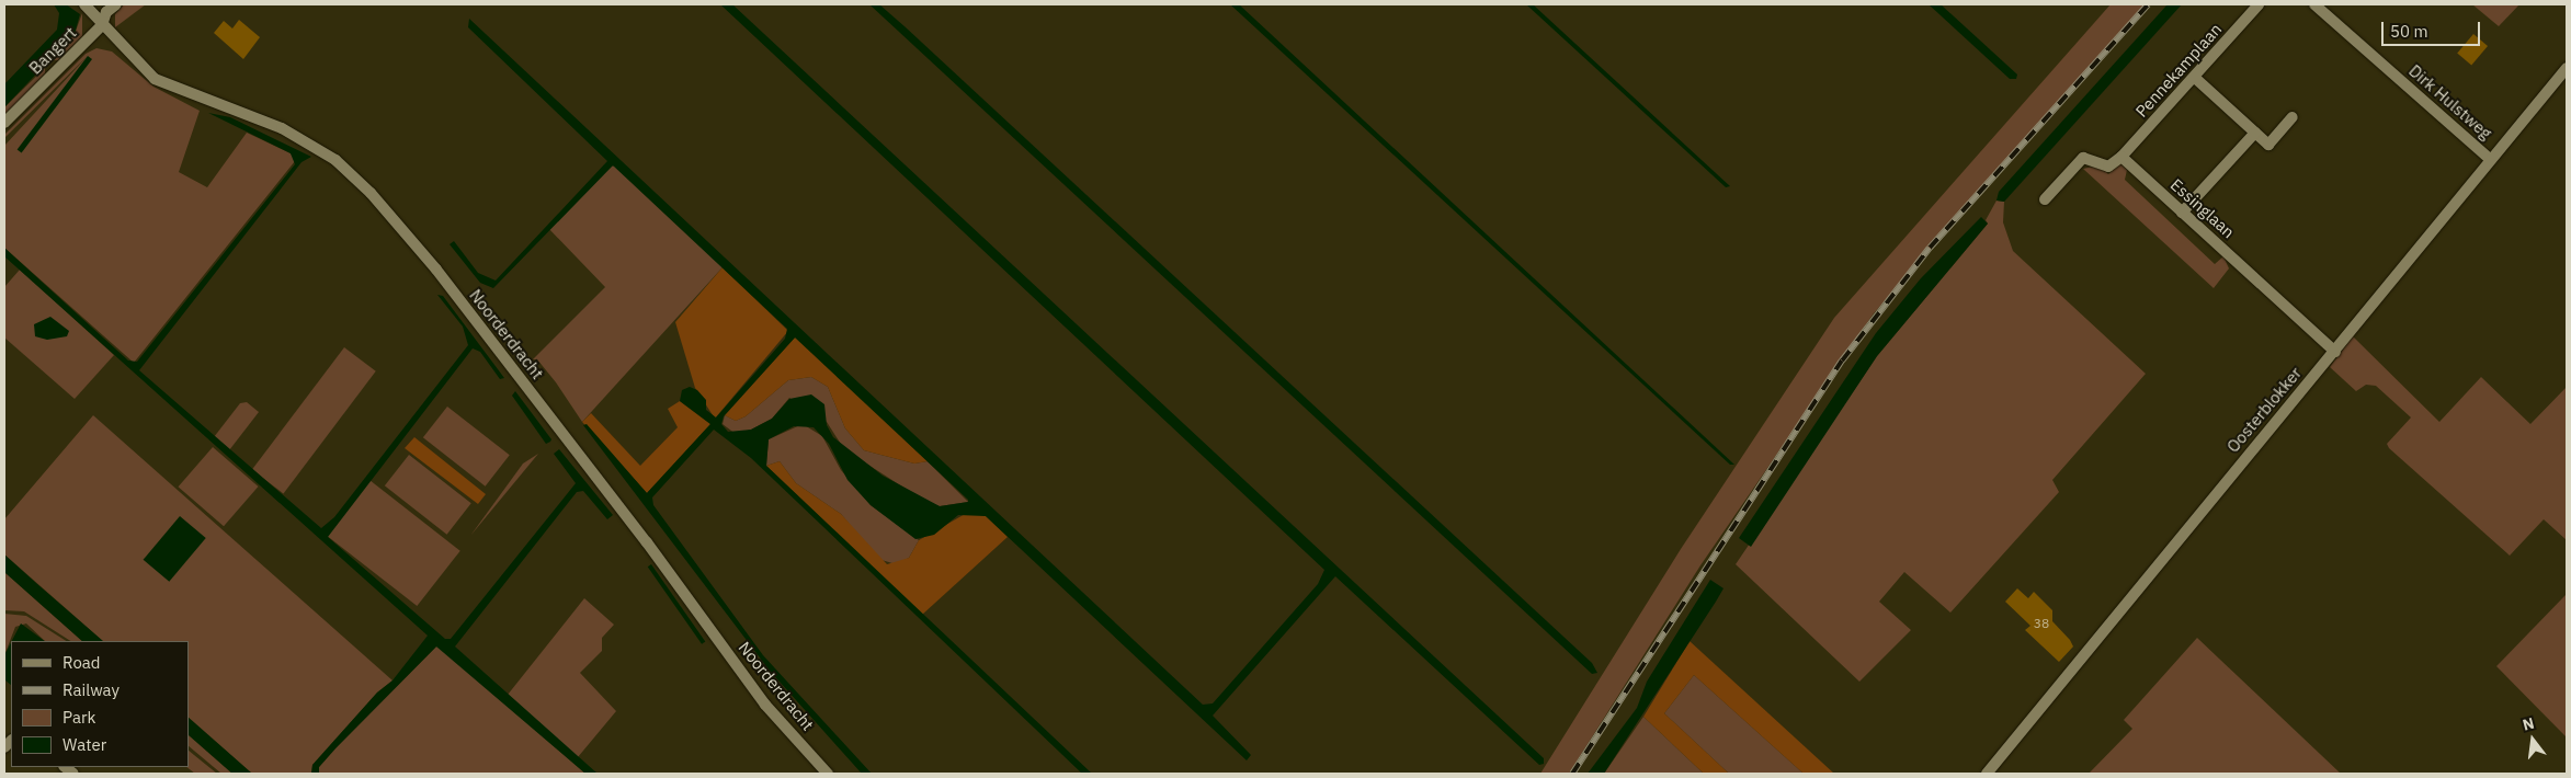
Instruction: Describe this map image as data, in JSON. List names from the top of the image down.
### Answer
{
  "streets": {
    "street": [
      "Bangert",
      "Pennekamplaan",
      "Dirk Hulstweg",
      "Essinglaan",
      "Noorderdracht",
      "Oosterblokker"
    ]
  },
  "crossings": [
    ["Bangert", "Noorderdracht"],
    ["Pennekamplaan", "Essinglaan"],
    ["Dirk Hulstweg", "Oosterblokker"],
    ["Essinglaan", "Oosterblokker"]
  ],
  "house_numbers": ["38"],
  "legend": [
    "Road",
    "Railway",
    "Park",
    "Water"
  ],
  "scale_bar": "50 m",
  "north": "top"
}
